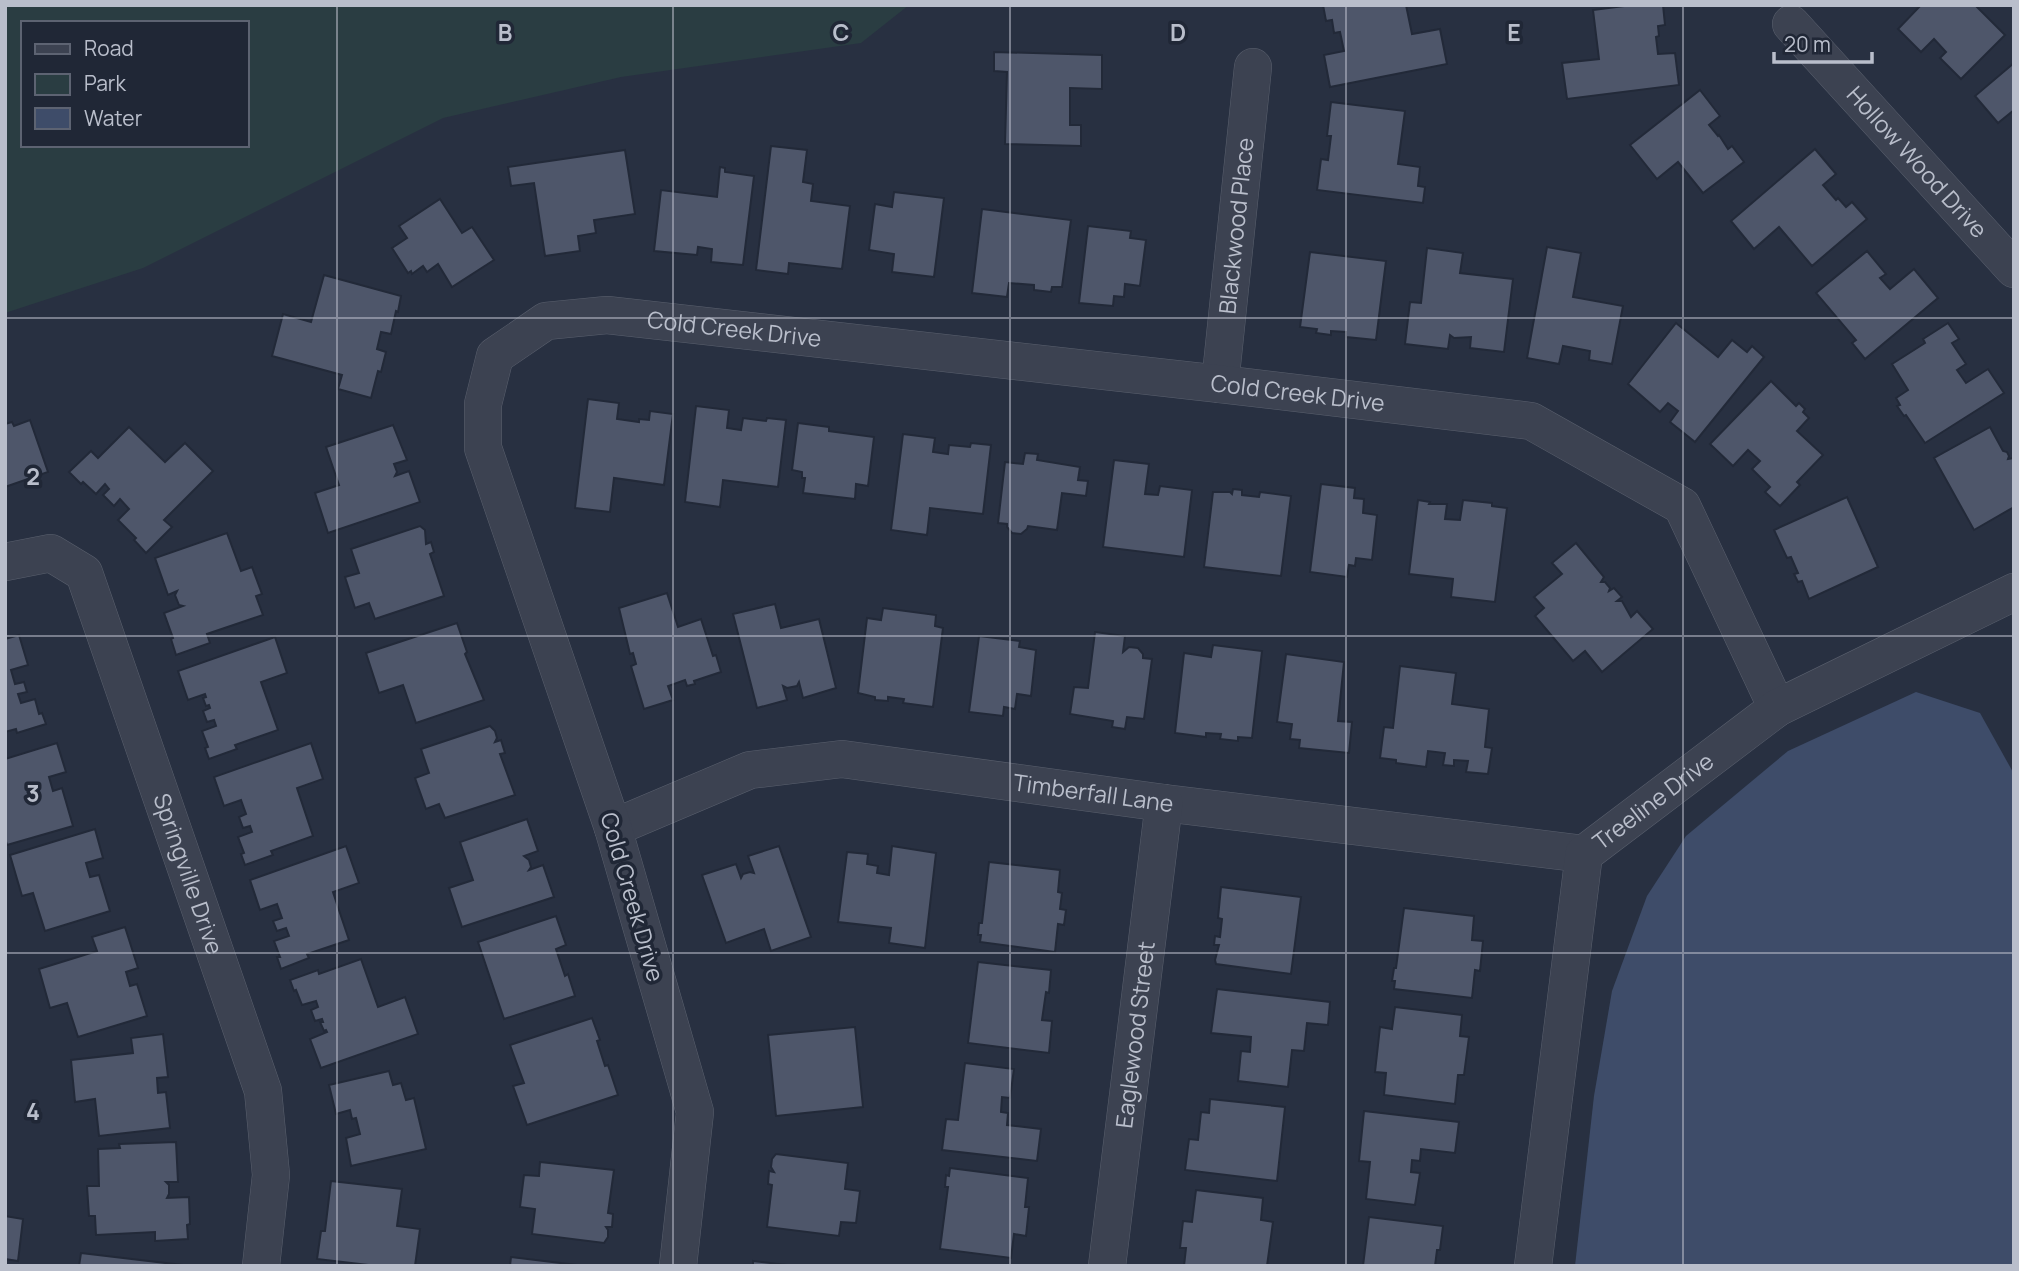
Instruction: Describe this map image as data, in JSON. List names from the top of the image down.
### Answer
{
  "streets": {
    "street": [
      "Hollow Wood Drive",
      "Blackwood Place",
      "Cold Creek Drive",
      "Timberfall Lane",
      "Treeline Drive",
      "Springville Drive",
      "Eaglewood Street"
    ]
  },
  "crossings": [
    ["Blackwood Place", "Cold Creek Drive"],
    ["Cold Creek Drive", "Timberfall Lane"],
    ["Cold Creek Drive", "Treeline Drive"],
    ["Timberfall Lane", "Treeline Drive"],
    ["Timberfall Lane", "Eaglewood Street"]
  ],
  "legend": ["Road", "Park", "Water"],
  "scale_bar": "20 m",
  "grid": {
    "columns": [
      "B",
      "C",
      "D",
      "E"
    ],
    "rows": ["2", "3", "4"]
  }
}
